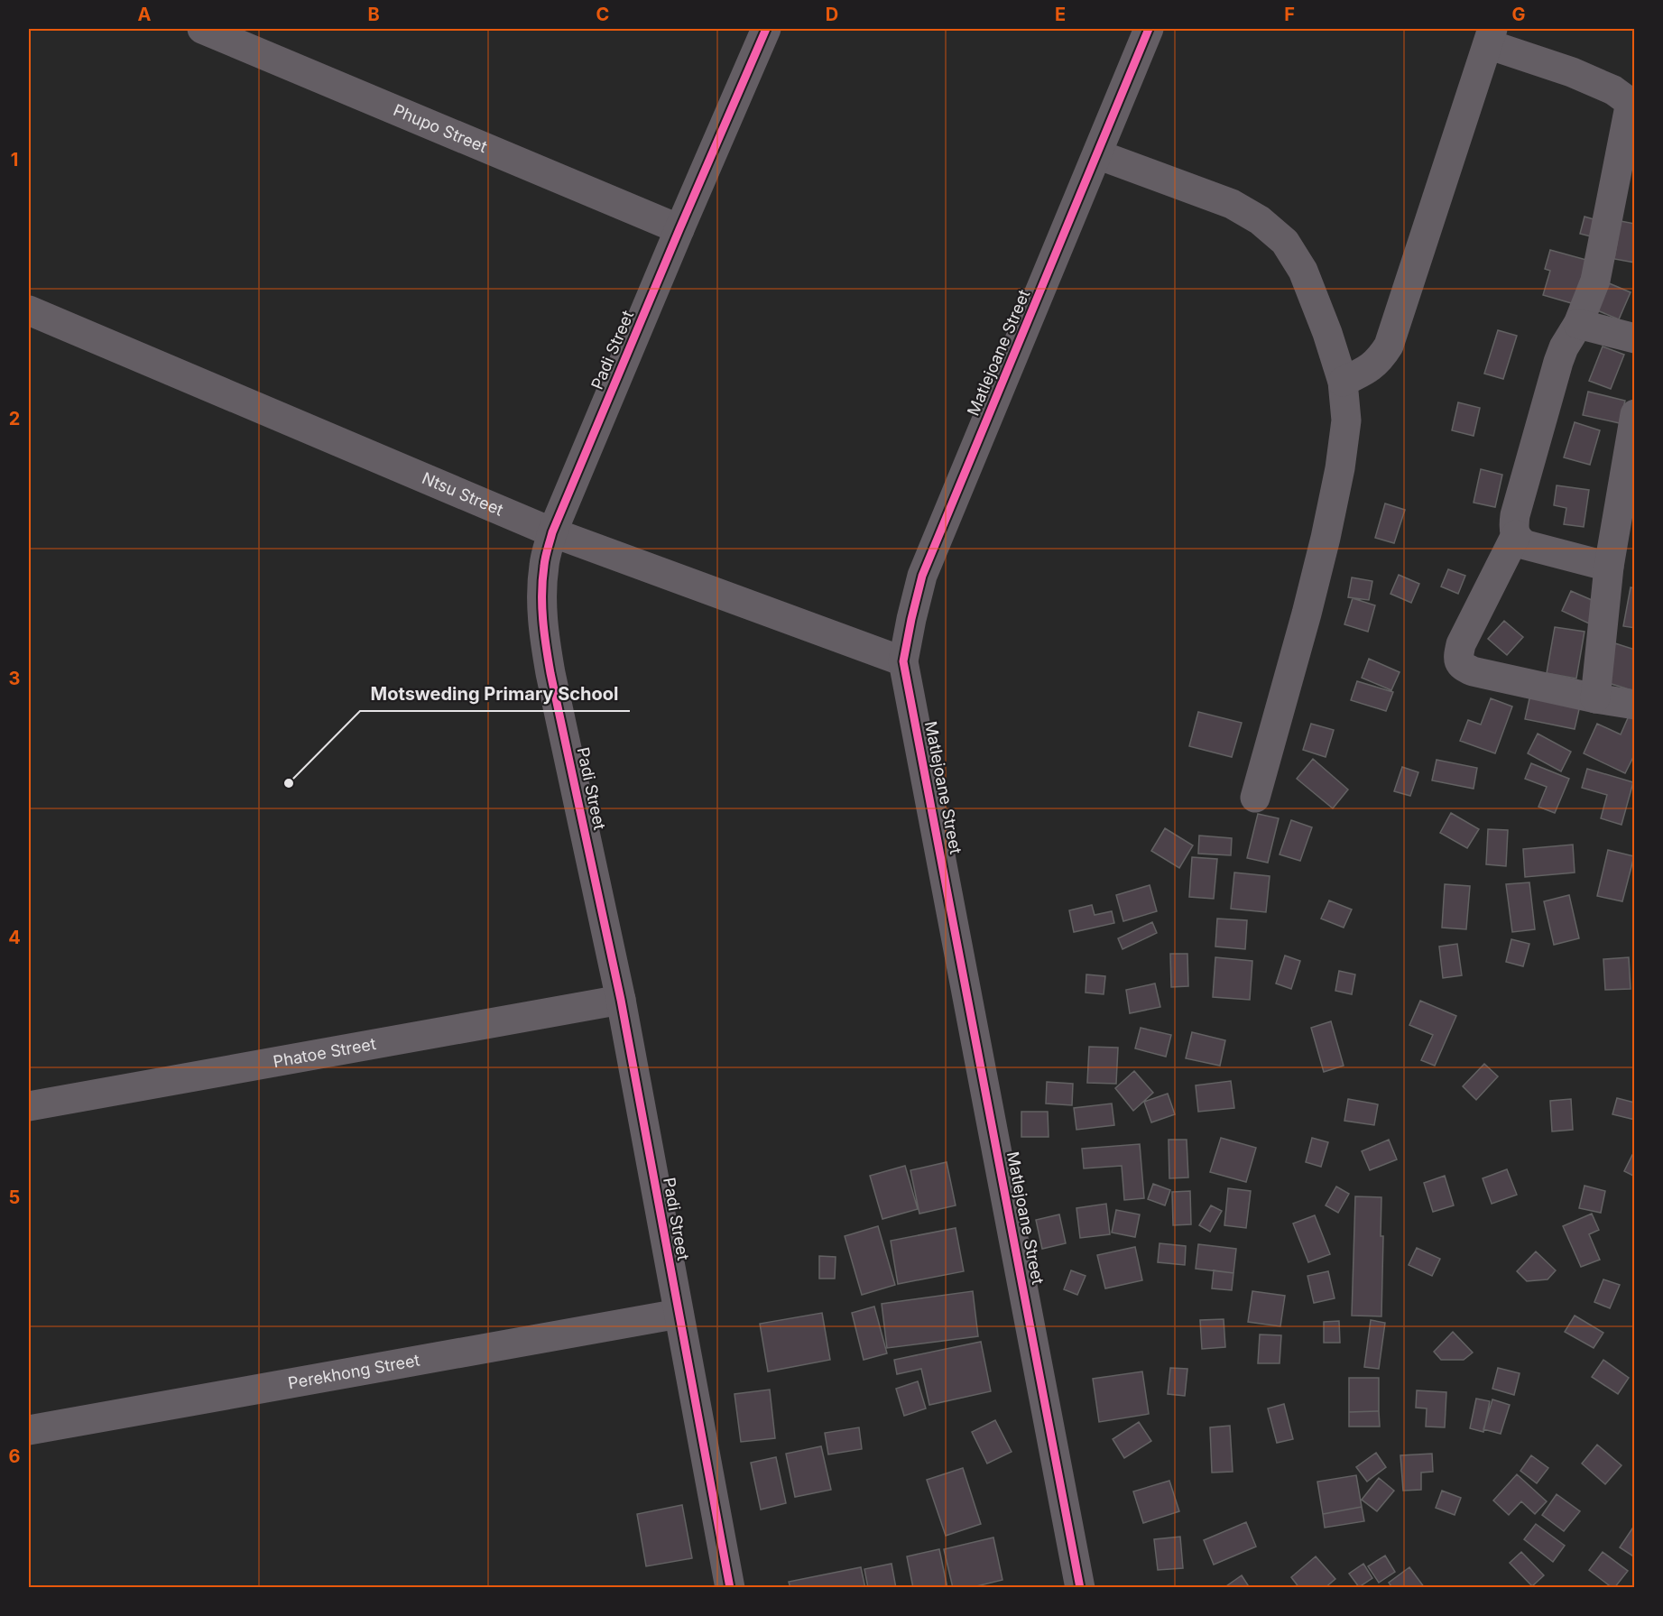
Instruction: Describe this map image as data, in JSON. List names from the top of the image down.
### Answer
{
  "streets": {
    "street": [
      "Phupo Street",
      "Padi Street",
      "Matlejoane Street",
      "Ntsu Street",
      "Phatoe Street",
      "Perekhong Street"
    ]
  },
  "crossings": [
    ["Phupo Street", "Padi Street"],
    ["Padi Street", "Ntsu Street"],
    ["Padi Street", "Phatoe Street"],
    ["Padi Street", "Perekhong Street"],
    ["Matlejoane Street", "Ntsu Street"]
  ],
  "places": ["Motsweding Primary School"],
  "grid": {
    "columns": [
      "A",
      "B",
      "C",
      "D",
      "E",
      "F",
      "G"
    ],
    "rows": [
      "1",
      "2",
      "3",
      "4",
      "5",
      "6"
    ]
  }
}
